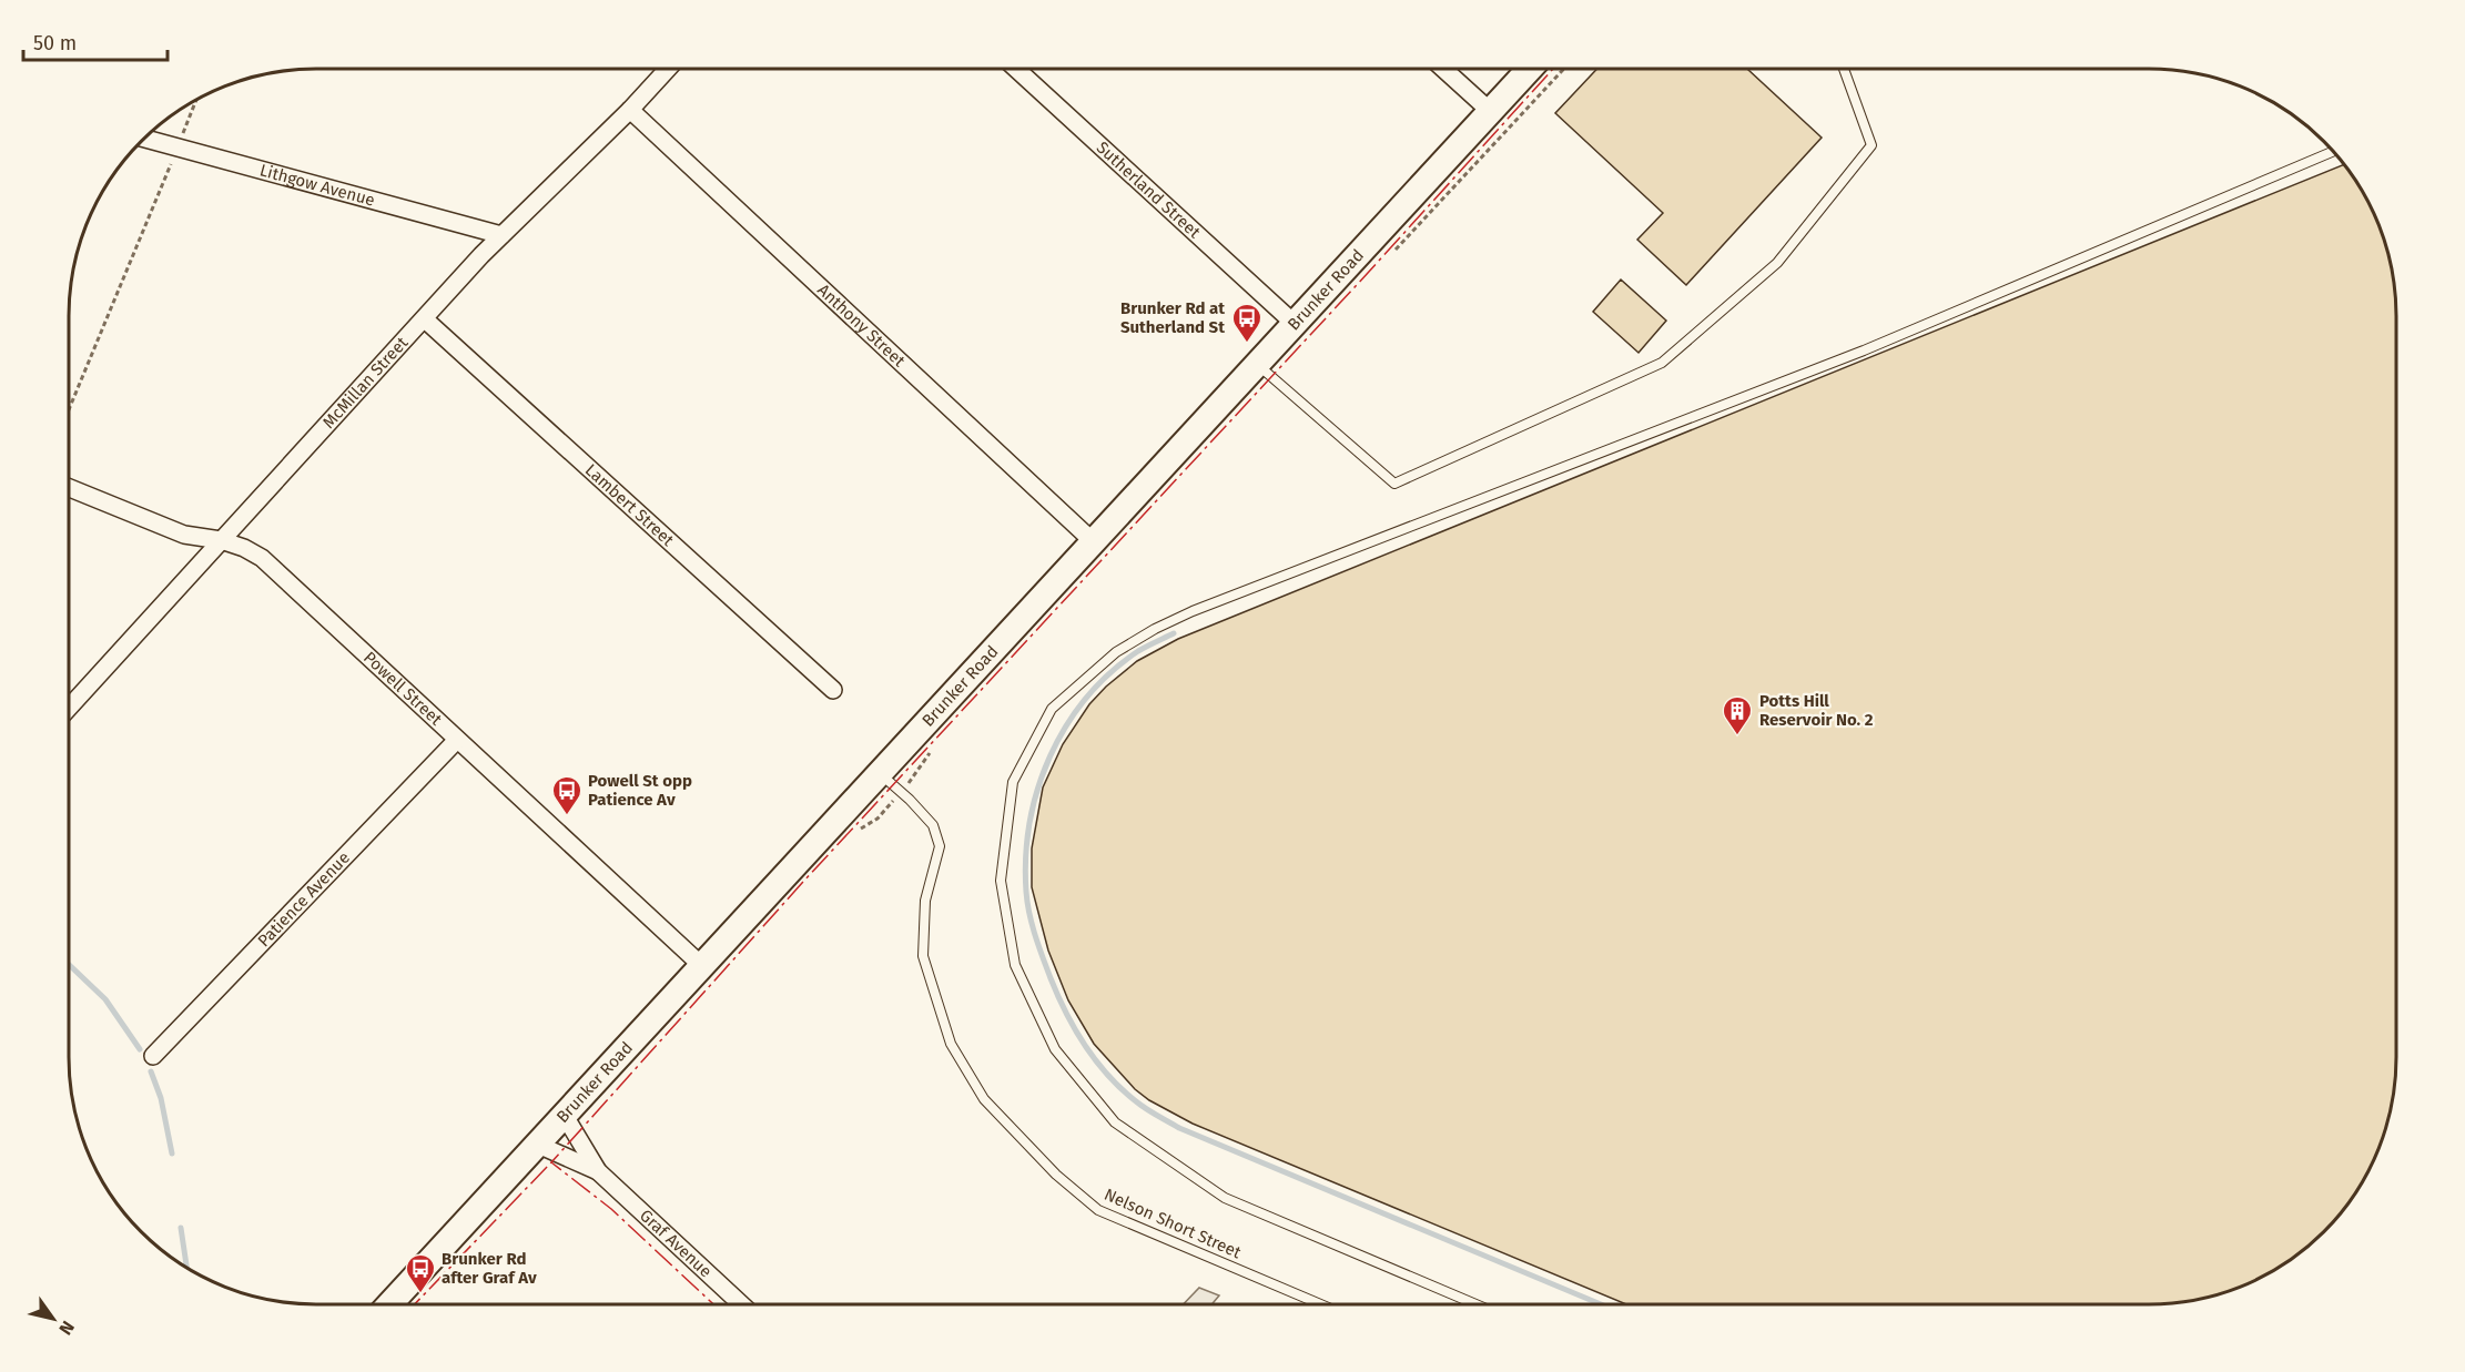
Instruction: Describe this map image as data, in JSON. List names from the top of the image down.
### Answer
{
  "streets": {
    "main road": ["Brunker Road"],
    "street": [
      "Lithgow Avenue",
      "Sutherland Street",
      "Anthony Street",
      "McMillan Street",
      "Lambert Street",
      "Powell Street",
      "Patience Avenue",
      "Graf Avenue"
    ],
    "lane": ["Nelson Short Street"]
  },
  "crossings": [
    ["Lithgow Avenue", "McMillan Street"],
    ["Sutherland Street", "Brunker Road"],
    ["Brunker Road", "Anthony Street"],
    ["Brunker Road", "Powell Street"],
    ["Brunker Road", "Nelson Short Street"],
    ["Brunker Road", "Graf Avenue"],
    ["Anthony Street", "McMillan Street"],
    ["McMillan Street", "Lambert Street"],
    ["McMillan Street", "Powell Street"],
    ["Powell Street", "Patience Avenue"]
  ],
  "places": {
    "bus stop": ["Brunker Rd at Sutherland St", "Powell St opp Patience Av", "Brunker Rd after Graf Av"],
    "building": ["Potts Hill Reservoir No. 2"]
  },
  "scale_bar": "50 m",
  "north": "bottom right"
}
